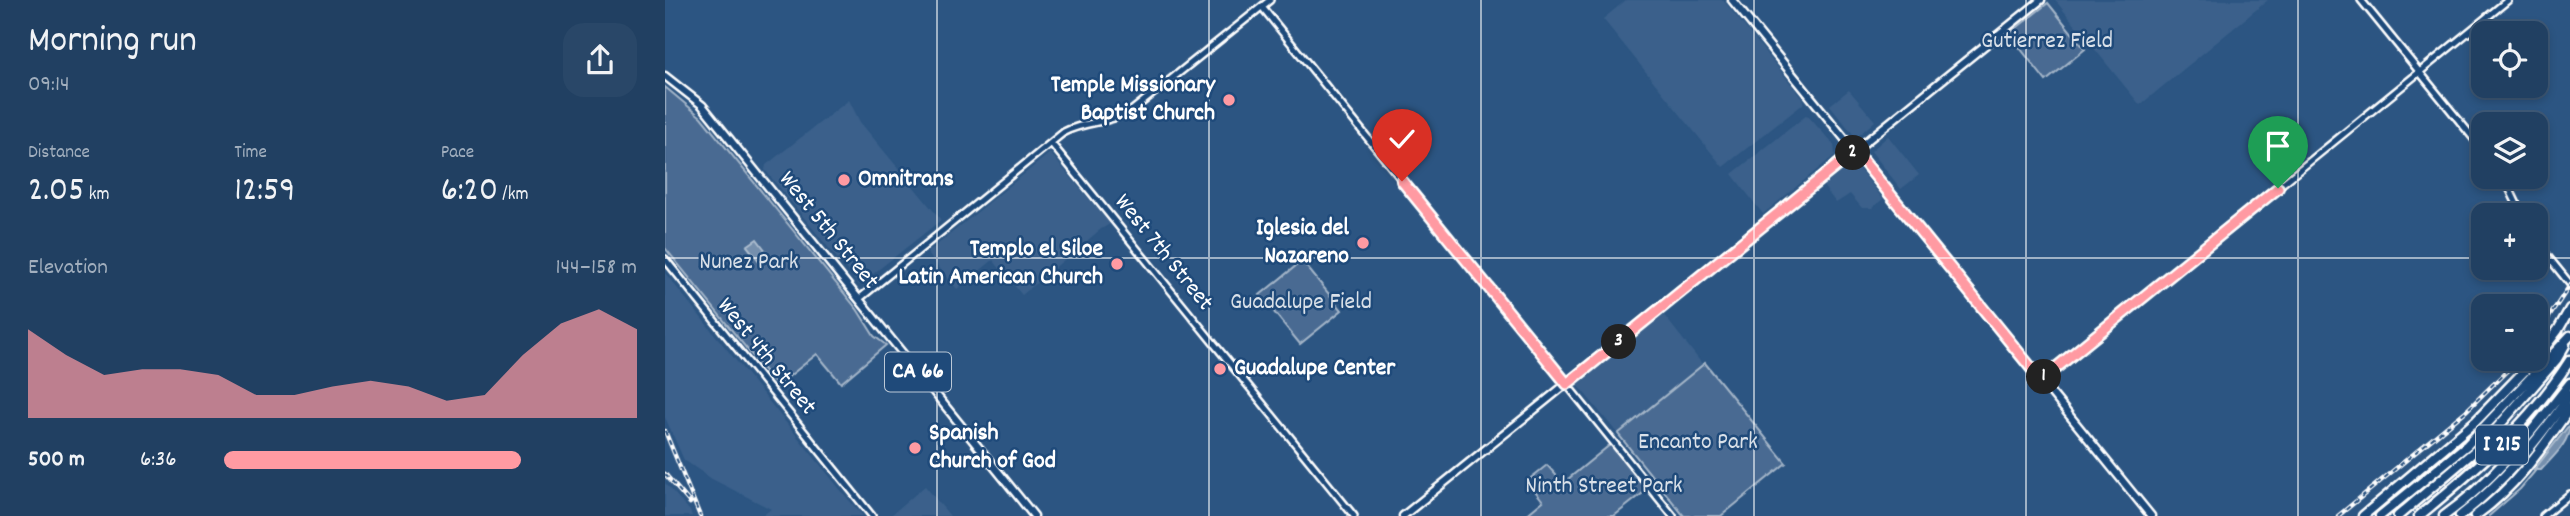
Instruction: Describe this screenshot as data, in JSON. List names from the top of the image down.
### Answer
{
  "streets": {
    "highway": ["I 215"],
    "main road": ["West 5th Street", "CA 66"],
    "street": ["West 7th Street", "West 4th Street"]
  },
  "parks": [
    "Gutierrez Field",
    "Nunez Park",
    "Guadalupe Field",
    "Encanto Park",
    "Ninth Street Park"
  ],
  "places": [
    "Temple Missionary Baptist Church",
    "Omnitrans",
    "Iglesia del Nazareno",
    "Templo el Siloe Latin American Church",
    "Guadalupe Center",
    "Spanish Church of God"
  ],
  "page": {
    "heading": ["Morning run", "09:14"],
    "map_buttons": ["+", "−"],
    "stats": [
      ["Distance", "2.05 km"],
      ["Time", "12:59"],
      ["Pace", "6:20 /km"]
    ],
    "pins": ["2", "3", "1"],
    "chart": ["Elevation", "144–158 m"],
    "list": [
      {
        "name": "500 m",
        "note": "6:36"
      }
    ]
  }
}
